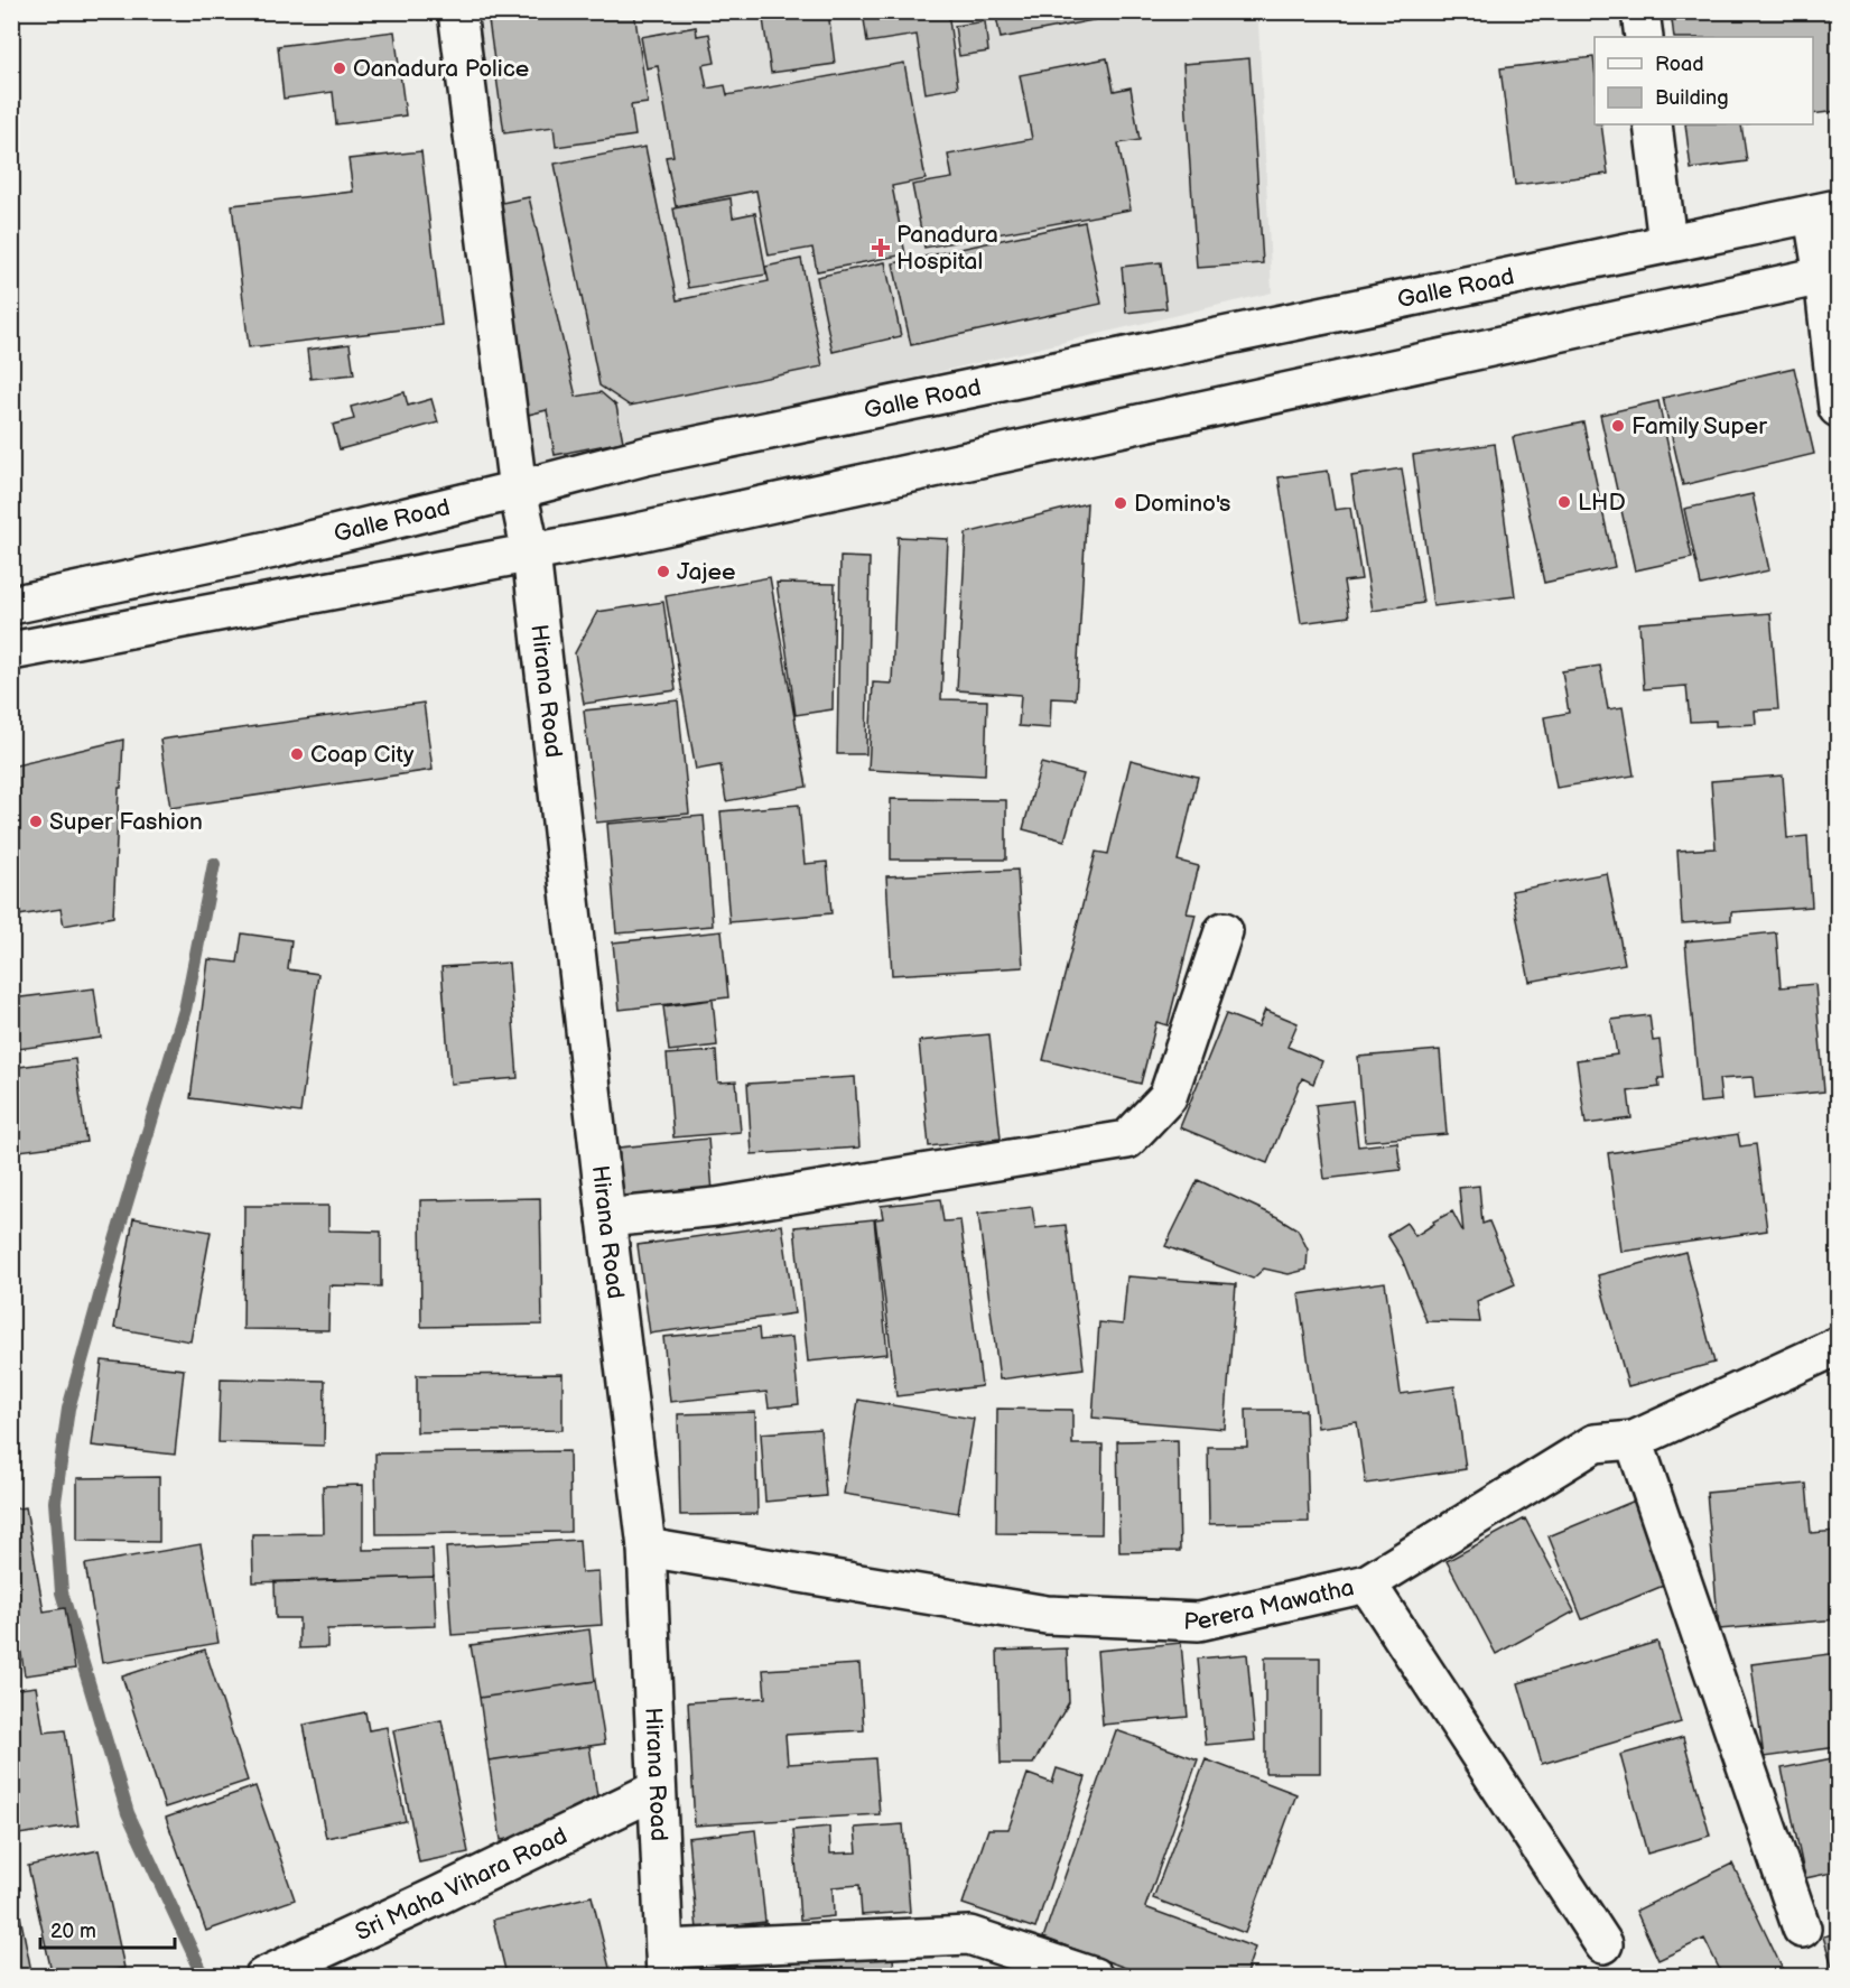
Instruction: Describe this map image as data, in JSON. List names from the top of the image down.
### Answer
{
  "streets": {
    "main road": [
      "Galle Road",
      "Hirana Road",
      "Perera Mawatha",
      "Sri Maha Vihara Road"
    ]
  },
  "crossings": [
    ["Galle Road", "Hirana Road"],
    ["Hirana Road", "Perera Mawatha"],
    ["Hirana Road", "Sri Maha Vihara Road"]
  ],
  "places": {
    "other": [
      "Oanadura Police",
      "Family Super",
      "LHD",
      "Domino's",
      "Jajee",
      "Coap City",
      "Super Fashion"
    ],
    "health": ["Panadura Hospital"]
  },
  "legend": ["Road", "Building"],
  "scale_bar": "20 m"
}
